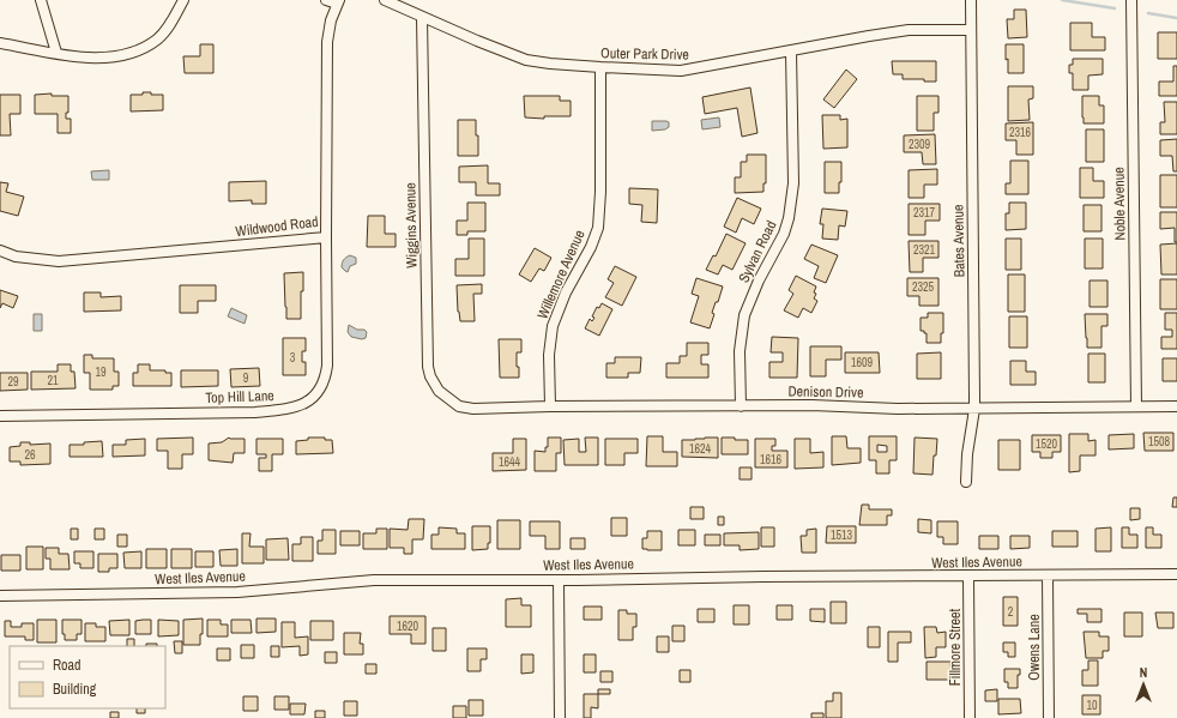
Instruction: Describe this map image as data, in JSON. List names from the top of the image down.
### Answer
{
  "streets": {
    "street": [
      "Outer Park Drive",
      "Noble Avenue",
      "Wiggins Avenue",
      "Wildwood Road",
      "Bates Avenue",
      "Sylvan Road",
      "Willemore Avenue",
      "Denison Drive",
      "Top Hill Lane",
      "West Iles Avenue",
      "Fillmore Street",
      "Owens Lane"
    ]
  },
  "crossings": [
    ["Outer Park Drive", "Wiggins Avenue"],
    ["Outer Park Drive", "Bates Avenue"],
    ["Outer Park Drive", "Sylvan Road"],
    ["Outer Park Drive", "Willemore Avenue"],
    ["Noble Avenue", "Denison Drive"],
    ["Wiggins Avenue", "Denison Drive"],
    ["Wildwood Road", "Top Hill Lane"],
    ["Bates Avenue", "Denison Drive"],
    ["Sylvan Road", "Denison Drive"],
    ["Willemore Avenue", "Denison Drive"],
    ["West Iles Avenue", "Fillmore Street"],
    ["West Iles Avenue", "Owens Lane"]
  ],
  "house_numbers": [
    "2316",
    "2309",
    "2317",
    "2321",
    "2325",
    "3",
    "1609",
    "19",
    "9",
    "21",
    "29",
    "1508",
    "1520",
    "1624",
    "26",
    "1616",
    "1644",
    "1513",
    "2",
    "1620",
    "10"
  ],
  "legend": ["Road", "Building"],
  "north": "top"
}
